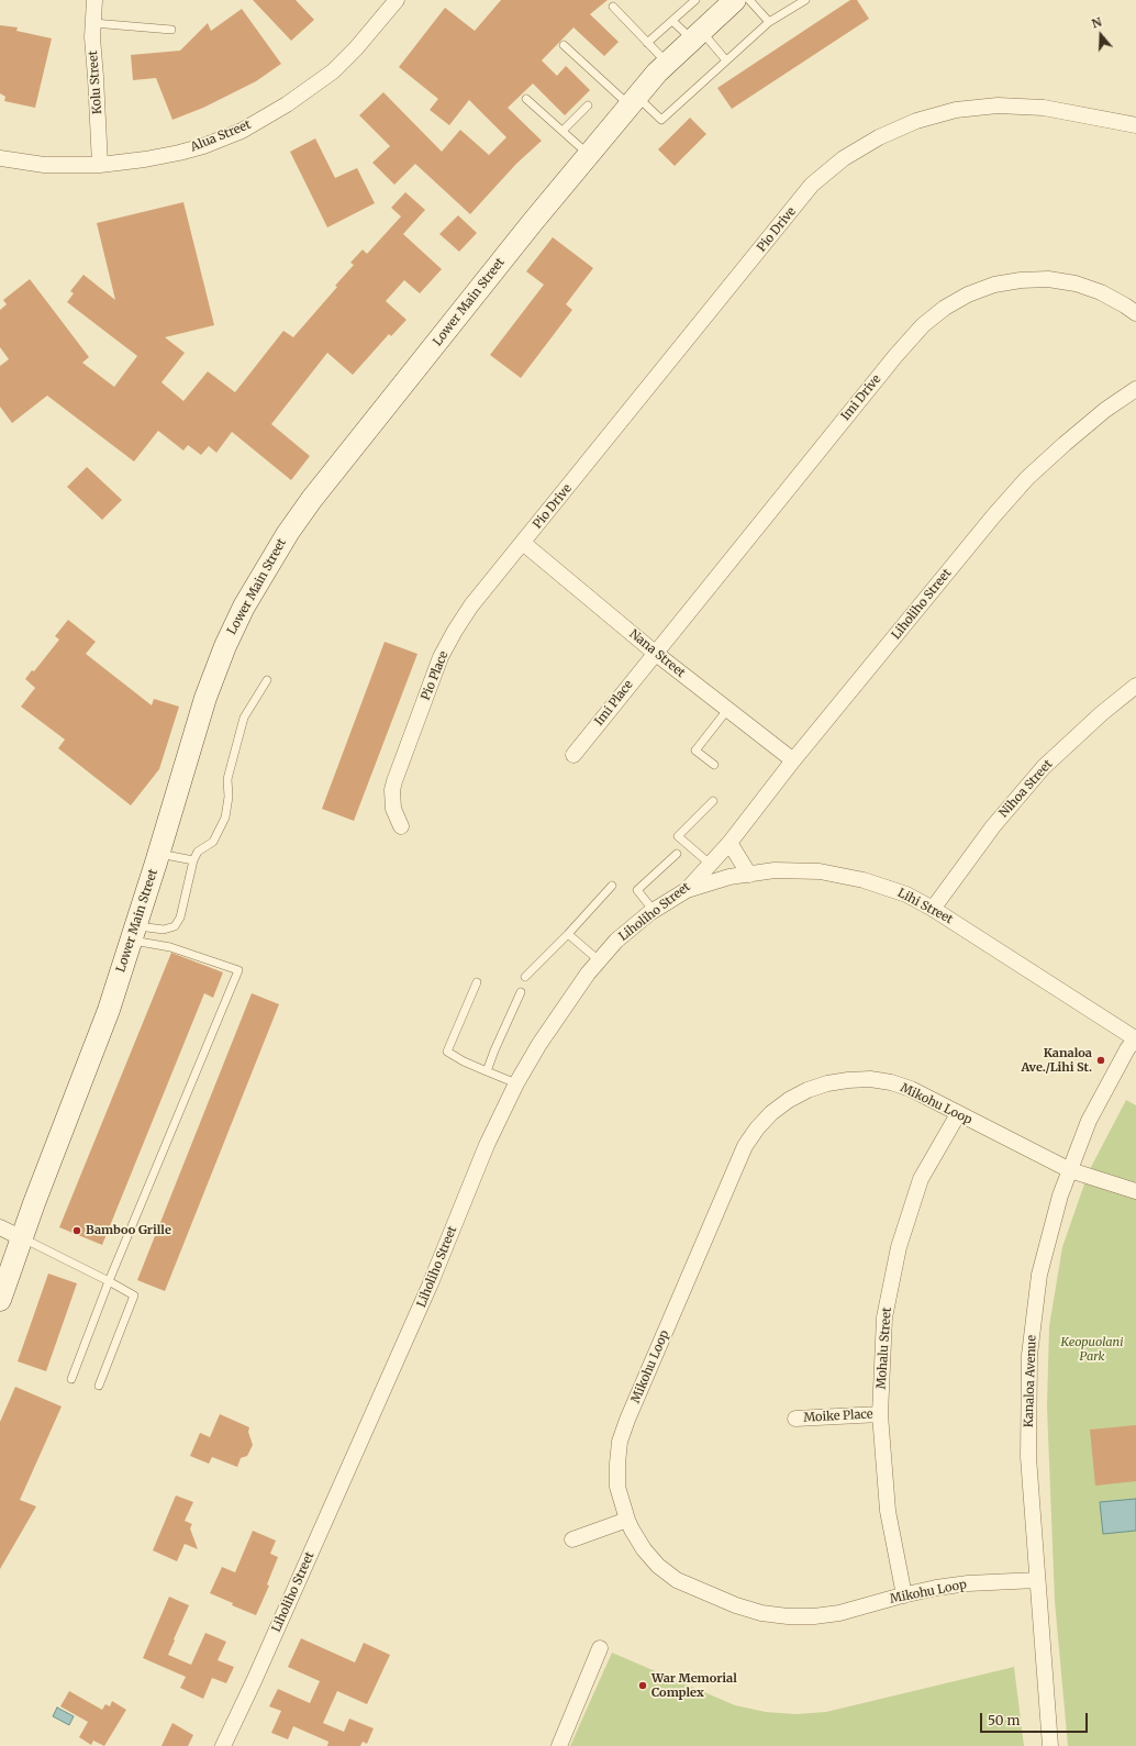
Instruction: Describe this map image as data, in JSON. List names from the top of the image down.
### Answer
{
  "streets": {
    "street": [
      "Kolu Street",
      "Alua Street",
      "Pio Drive",
      "Lower Main Street",
      "Imi Drive",
      "Liholiho Street",
      "Nana Street",
      "Pio Place",
      "Imi Place",
      "Nihoa Street",
      "Lihi Street",
      "Mikohu Loop",
      "Mohalu Street",
      "Kanaloa Avenue",
      "Moike Place"
    ]
  },
  "crossings": [
    ["Kolu Street", "Alua Street"],
    ["Pio Drive", "Nana Street"],
    ["Pio Drive", "Pio Place"],
    ["Imi Drive", "Nana Street"],
    ["Imi Drive", "Imi Place"],
    ["Liholiho Street", "Nana Street"],
    ["Liholiho Street", "Lihi Street"],
    ["Nana Street", "Pio Place"],
    ["Nana Street", "Imi Place"],
    ["Nihoa Street", "Lihi Street"],
    ["Lihi Street", "Kanaloa Avenue"],
    ["Mikohu Loop", "Mohalu Street"],
    ["Mikohu Loop", "Kanaloa Avenue"],
    ["Mohalu Street", "Moike Place"]
  ],
  "parks": ["Keopuolani Park"],
  "places": ["Kanaloa Ave./Lihi St.", "Bamboo Grille", "War Memorial Complex"],
  "scale_bar": "50 m",
  "north": "top"
}
